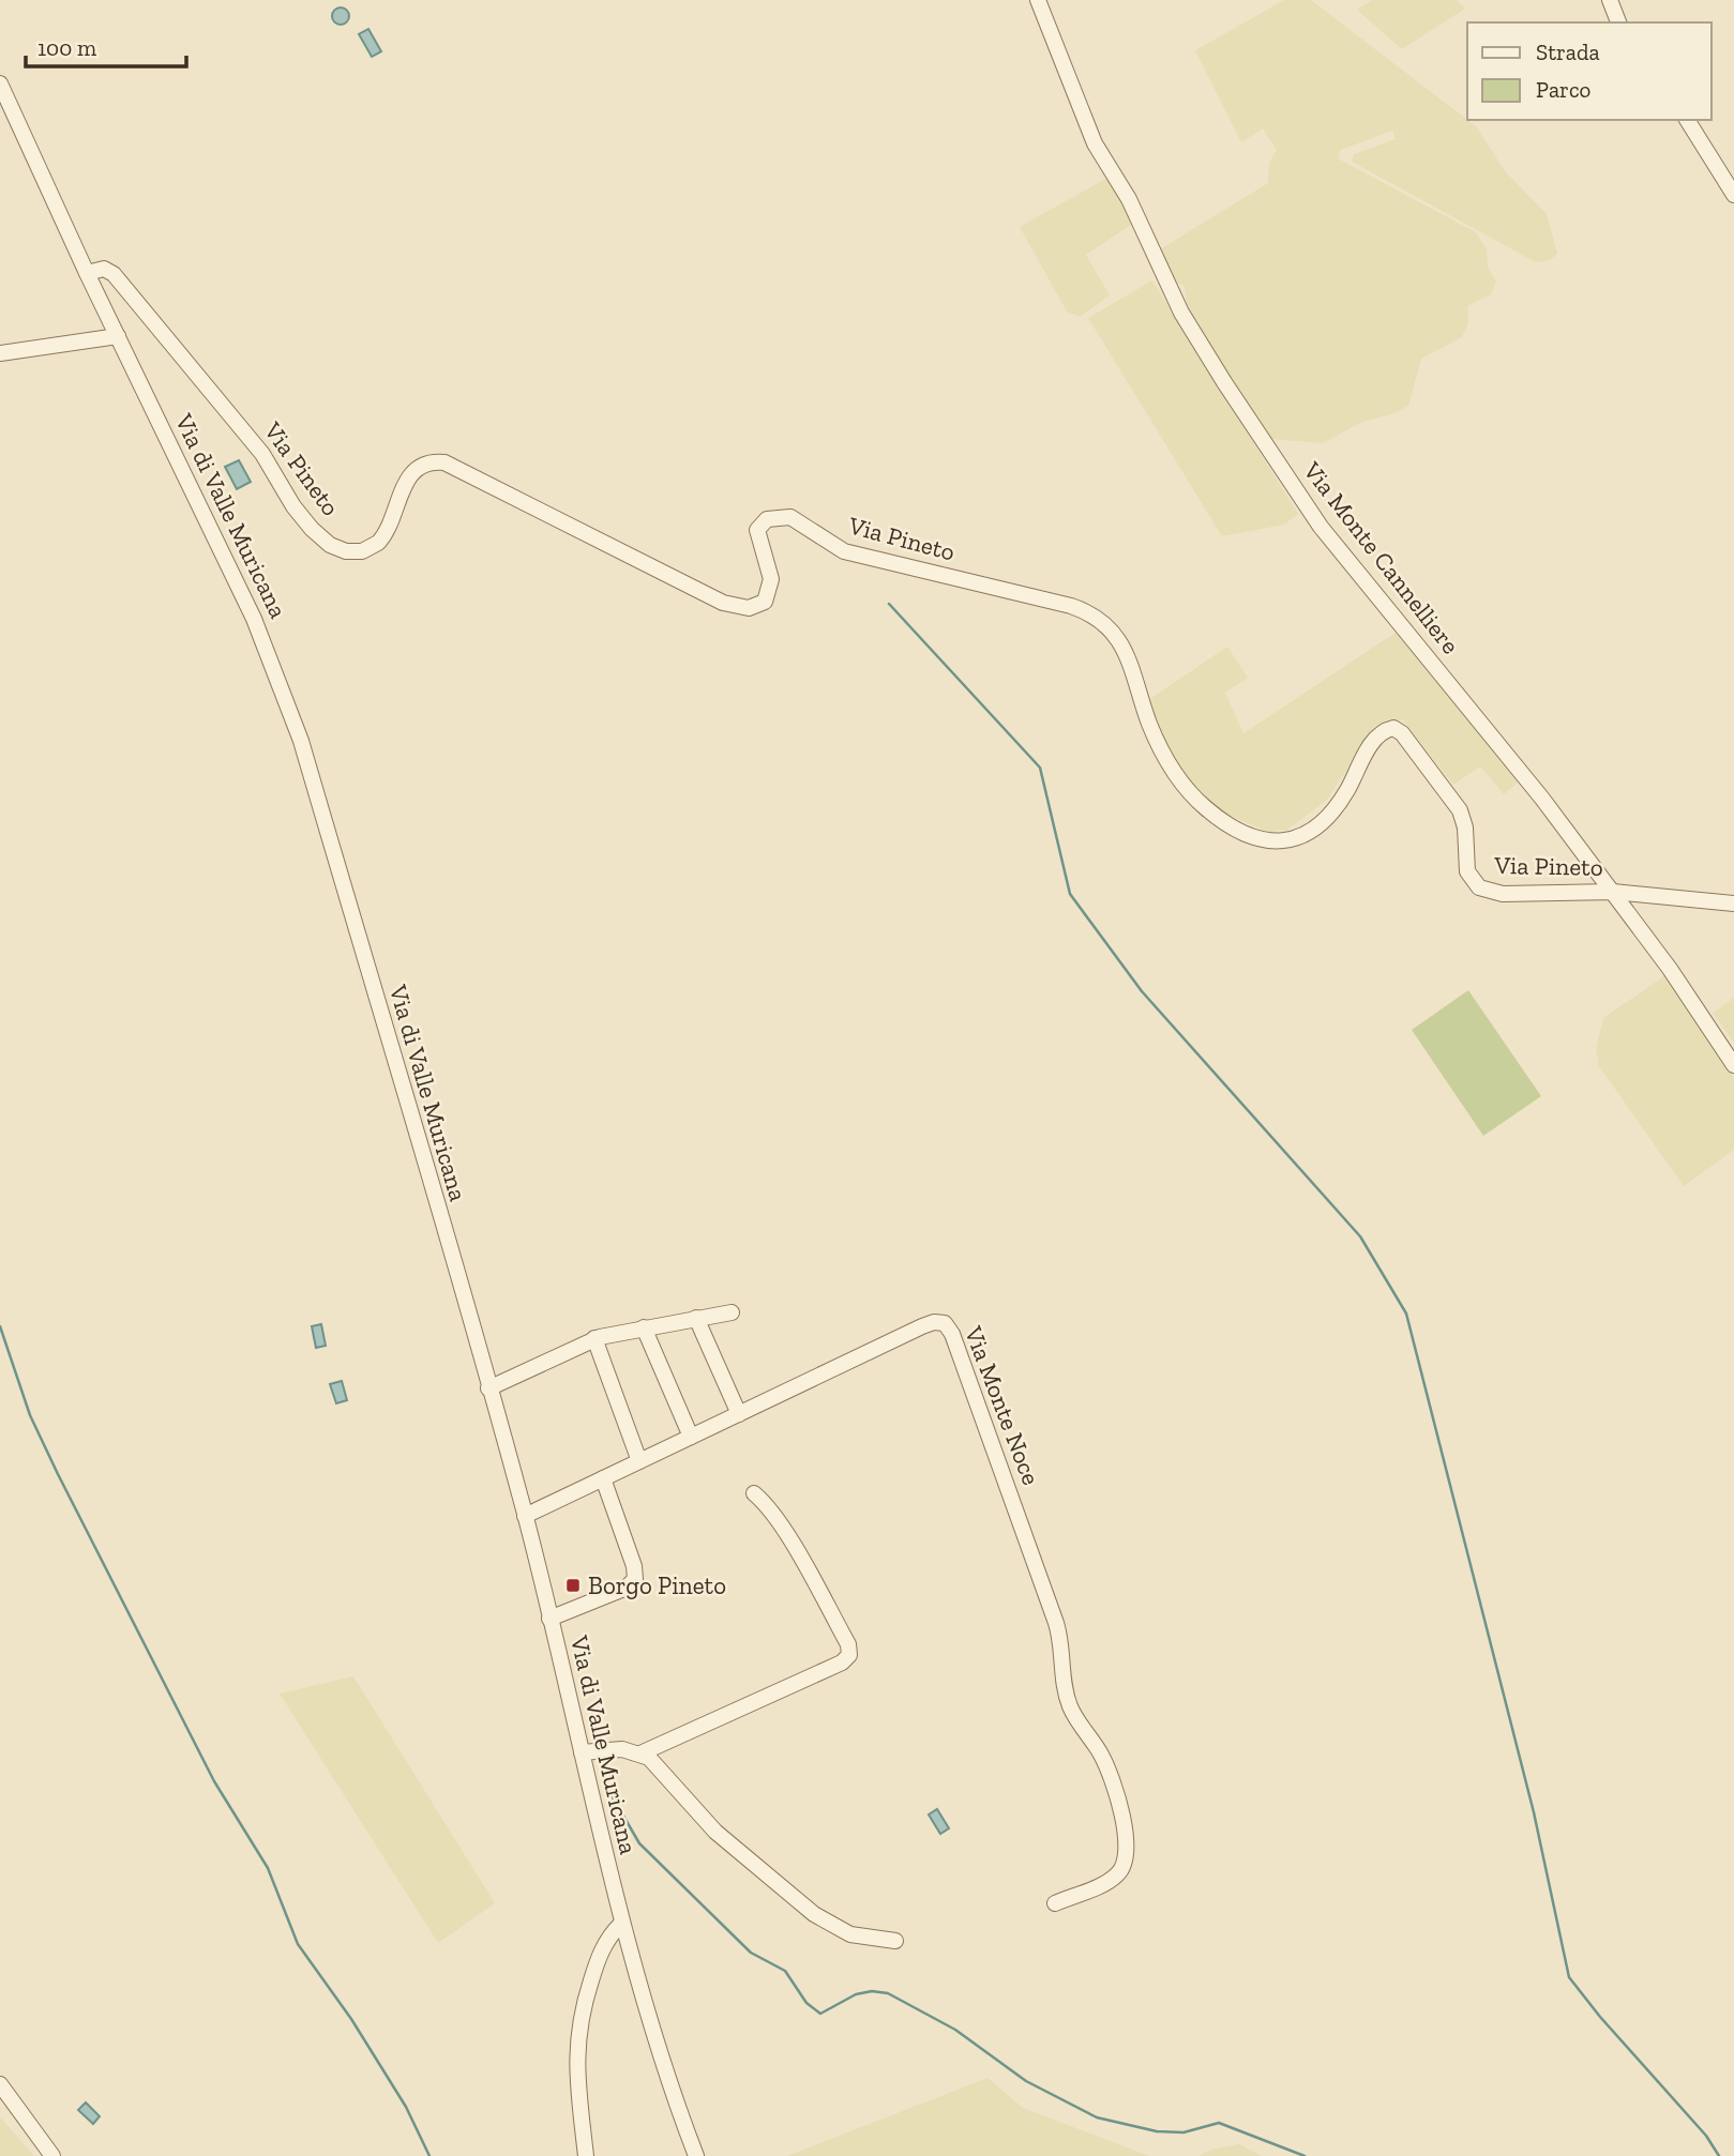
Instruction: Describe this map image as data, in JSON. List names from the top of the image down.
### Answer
{
  "streets": {
    "street": [
      "Via Pineto",
      "Via di Valle Muricana",
      "Via Monte Cannelliere",
      "Via Monte Noce"
    ]
  },
  "crossings": [
    ["Via Pineto", "Via di Valle Muricana"],
    ["Via Pineto", "Via Monte Cannelliere"],
    ["Via di Valle Muricana", "Via Monte Noce"]
  ],
  "places": {
    "transit": ["Borgo Pineto"]
  },
  "legend": ["Strada", "Parco"],
  "scale_bar": "100 m"
}
